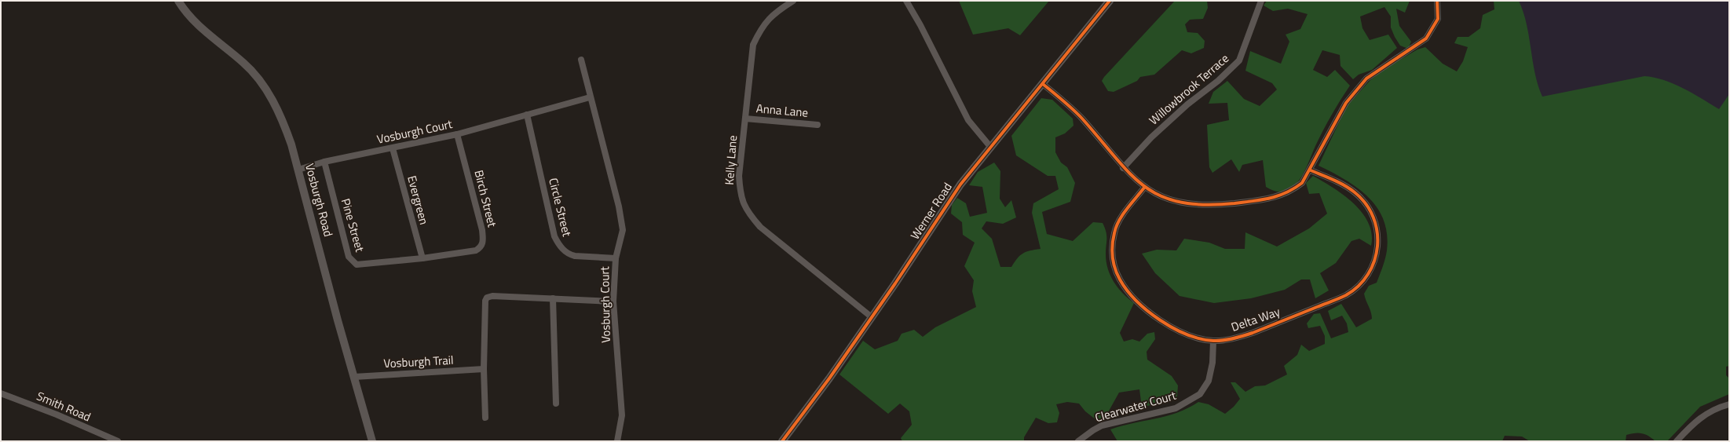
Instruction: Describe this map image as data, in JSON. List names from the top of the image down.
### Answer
{
  "streets": {
    "street": [
      "Willowbrook Terrace",
      "Anna Lane",
      "Vosburgh Court",
      "Kelly Lane",
      "Birch Street",
      "Vosburgh Road",
      "Evergreen",
      "Circle Street",
      "Werner Road",
      "Pine Street",
      "Delta Way",
      "Vosburgh Trail",
      "Smith Road",
      "Clearwater Court"
    ]
  },
  "crossings": [
    ["Anna Lane", "Kelly Lane"],
    ["Vosburgh Court", "Birch Street"],
    ["Vosburgh Court", "Vosburgh Road"],
    ["Vosburgh Court", "Evergreen"],
    ["Vosburgh Court", "Circle Street"],
    ["Vosburgh Court", "Pine Street"],
    ["Kelly Lane", "Werner Road"],
    ["Birch Street", "Evergreen"],
    ["Birch Street", "Pine Street"],
    ["Vosburgh Road", "Vosburgh Trail"],
    ["Evergreen", "Pine Street"],
    ["Delta Way", "Clearwater Court"]
  ]
}
